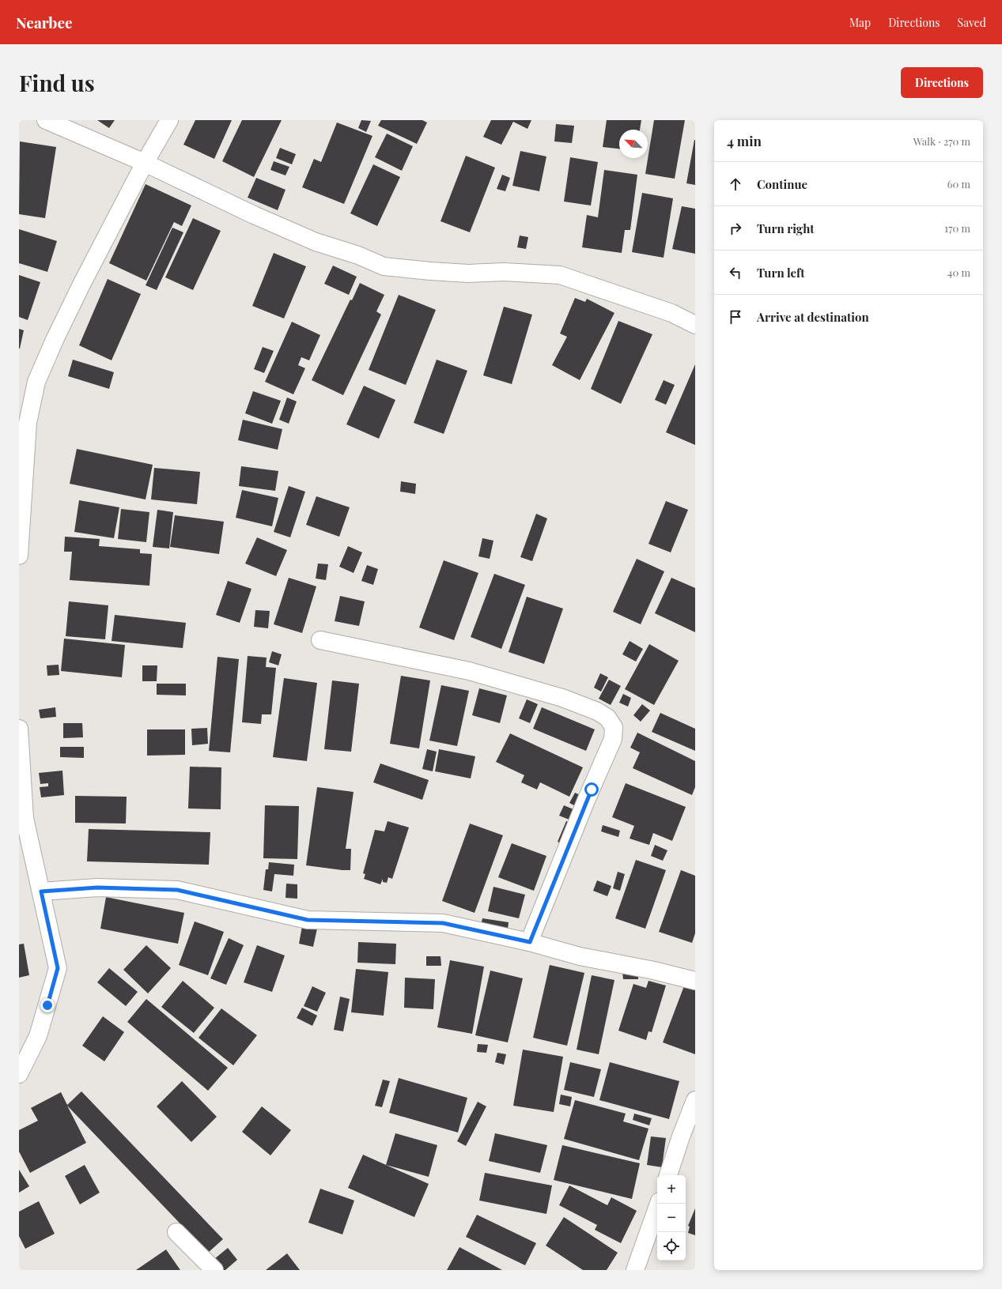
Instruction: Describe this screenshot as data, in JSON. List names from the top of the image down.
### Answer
{
  "north": "top left",
  "page": {
    "header": "Nearbee",
    "nav": ["Map", "Directions", "Saved"],
    "buttons": "Directions",
    "title": "Find us",
    "heading": ["4 min", "Walk · 270 m"],
    "list": [
      ["Continue", "60 m"],
      ["Turn right", "170 m"],
      ["Turn left", "40 m"],
      "Arrive at destination"
    ],
    "map_buttons": ["+", "−"]
  }
}
